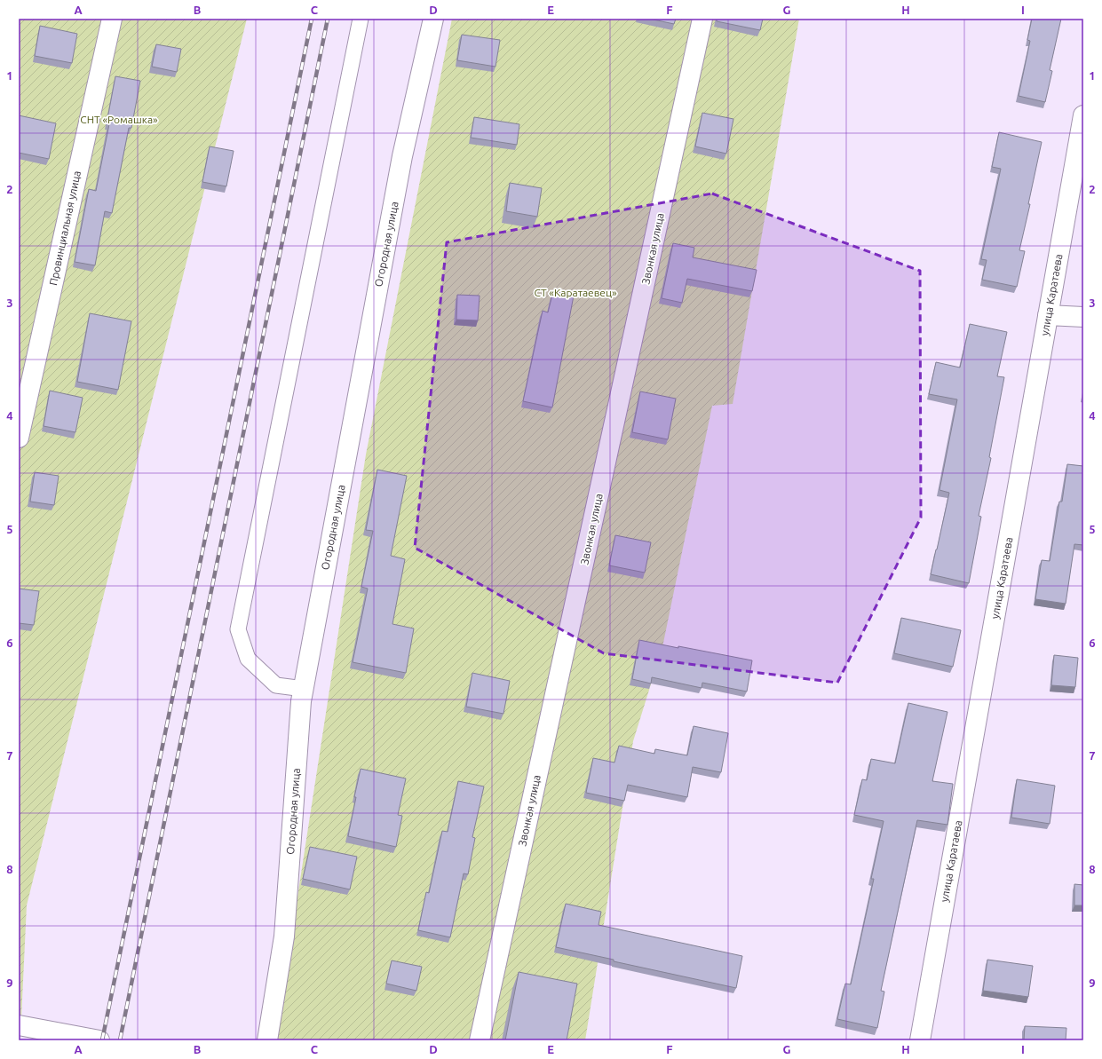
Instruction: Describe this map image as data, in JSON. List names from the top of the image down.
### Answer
{
  "streets": {
    "street": [
      "Провинциальная улица",
      "Огородная улица",
      "Звонкая улица",
      "улица Каратаева"
    ]
  },
  "parks": ["СНТ «Ромашка»", "СТ «Каратаевец»"],
  "grid": {
    "columns": [
      "A",
      "B",
      "C",
      "D",
      "E",
      "F",
      "G",
      "H",
      "I"
    ],
    "rows": [
      "1",
      "2",
      "3",
      "4",
      "5",
      "6",
      "7",
      "8",
      "9"
    ]
  }
}
